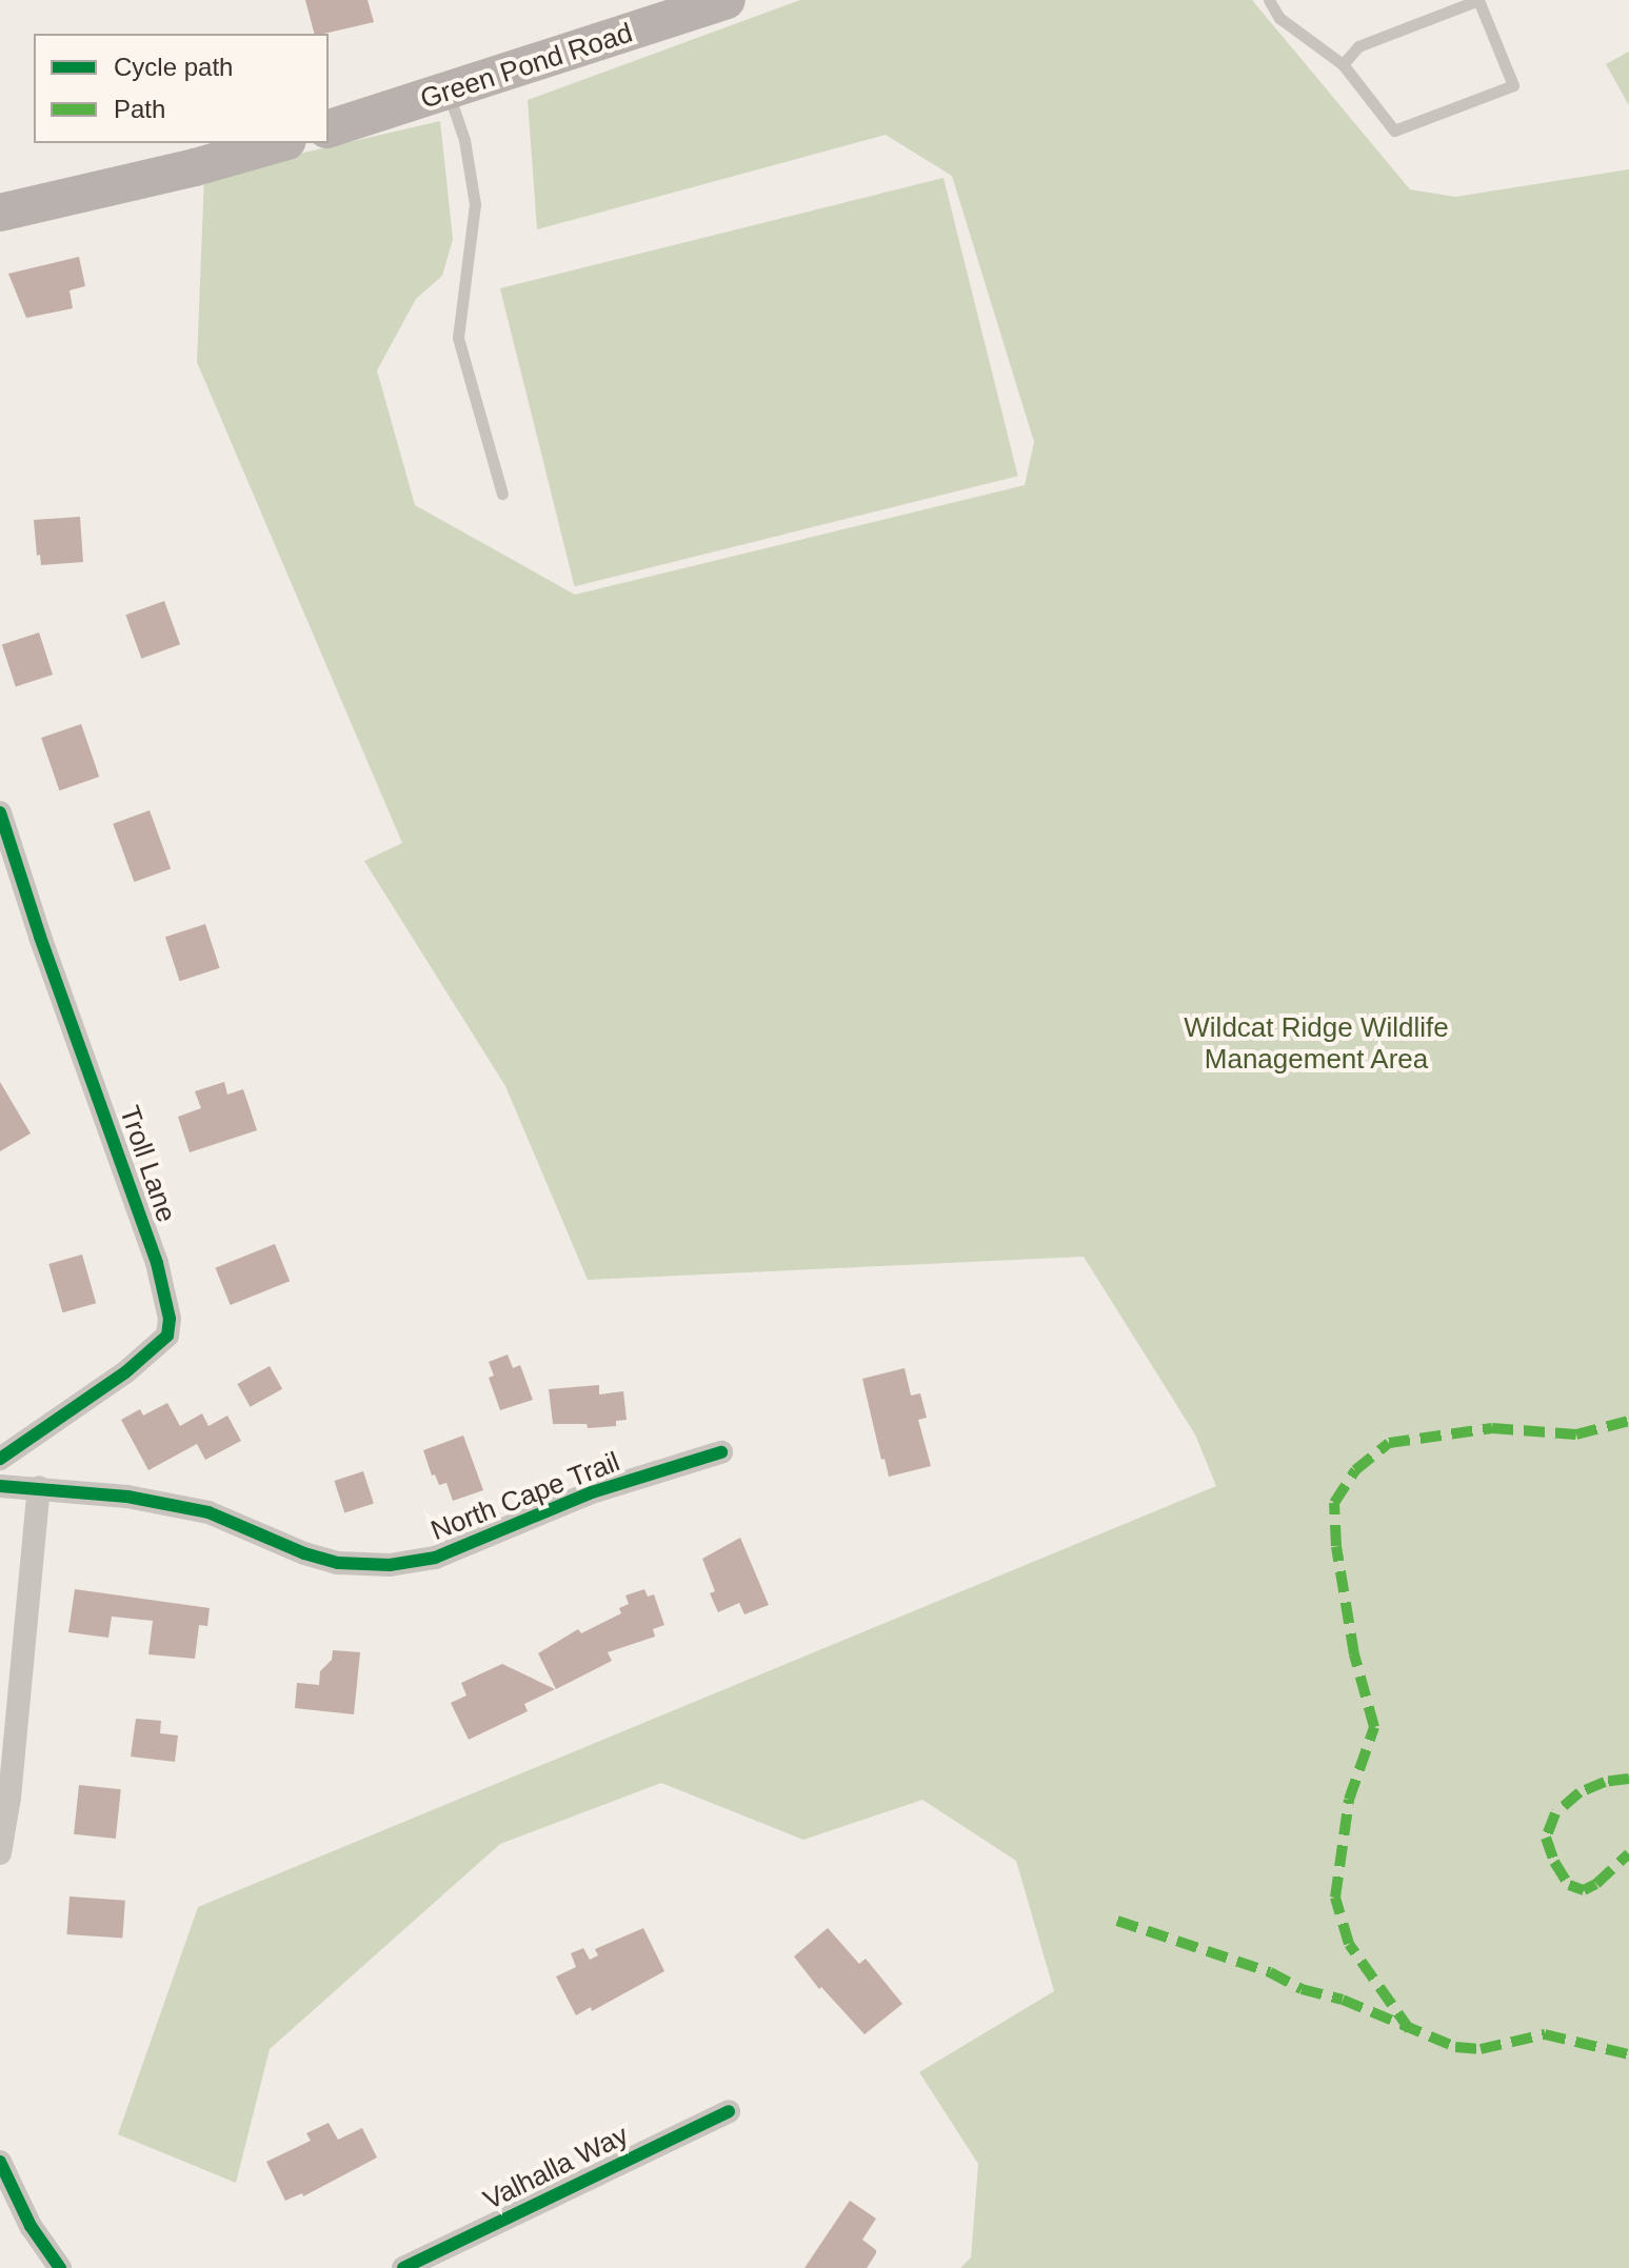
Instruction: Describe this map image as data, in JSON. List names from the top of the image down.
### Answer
{
  "streets": {
    "main road": ["Green Pond Road"],
    "street": ["Troll Lane", "North Cape Trail", "Valhalla Way"]
  },
  "parks": ["Wildcat Ridge Wildlife Management Area"],
  "legend": ["Cycle path", "Path"]
}
